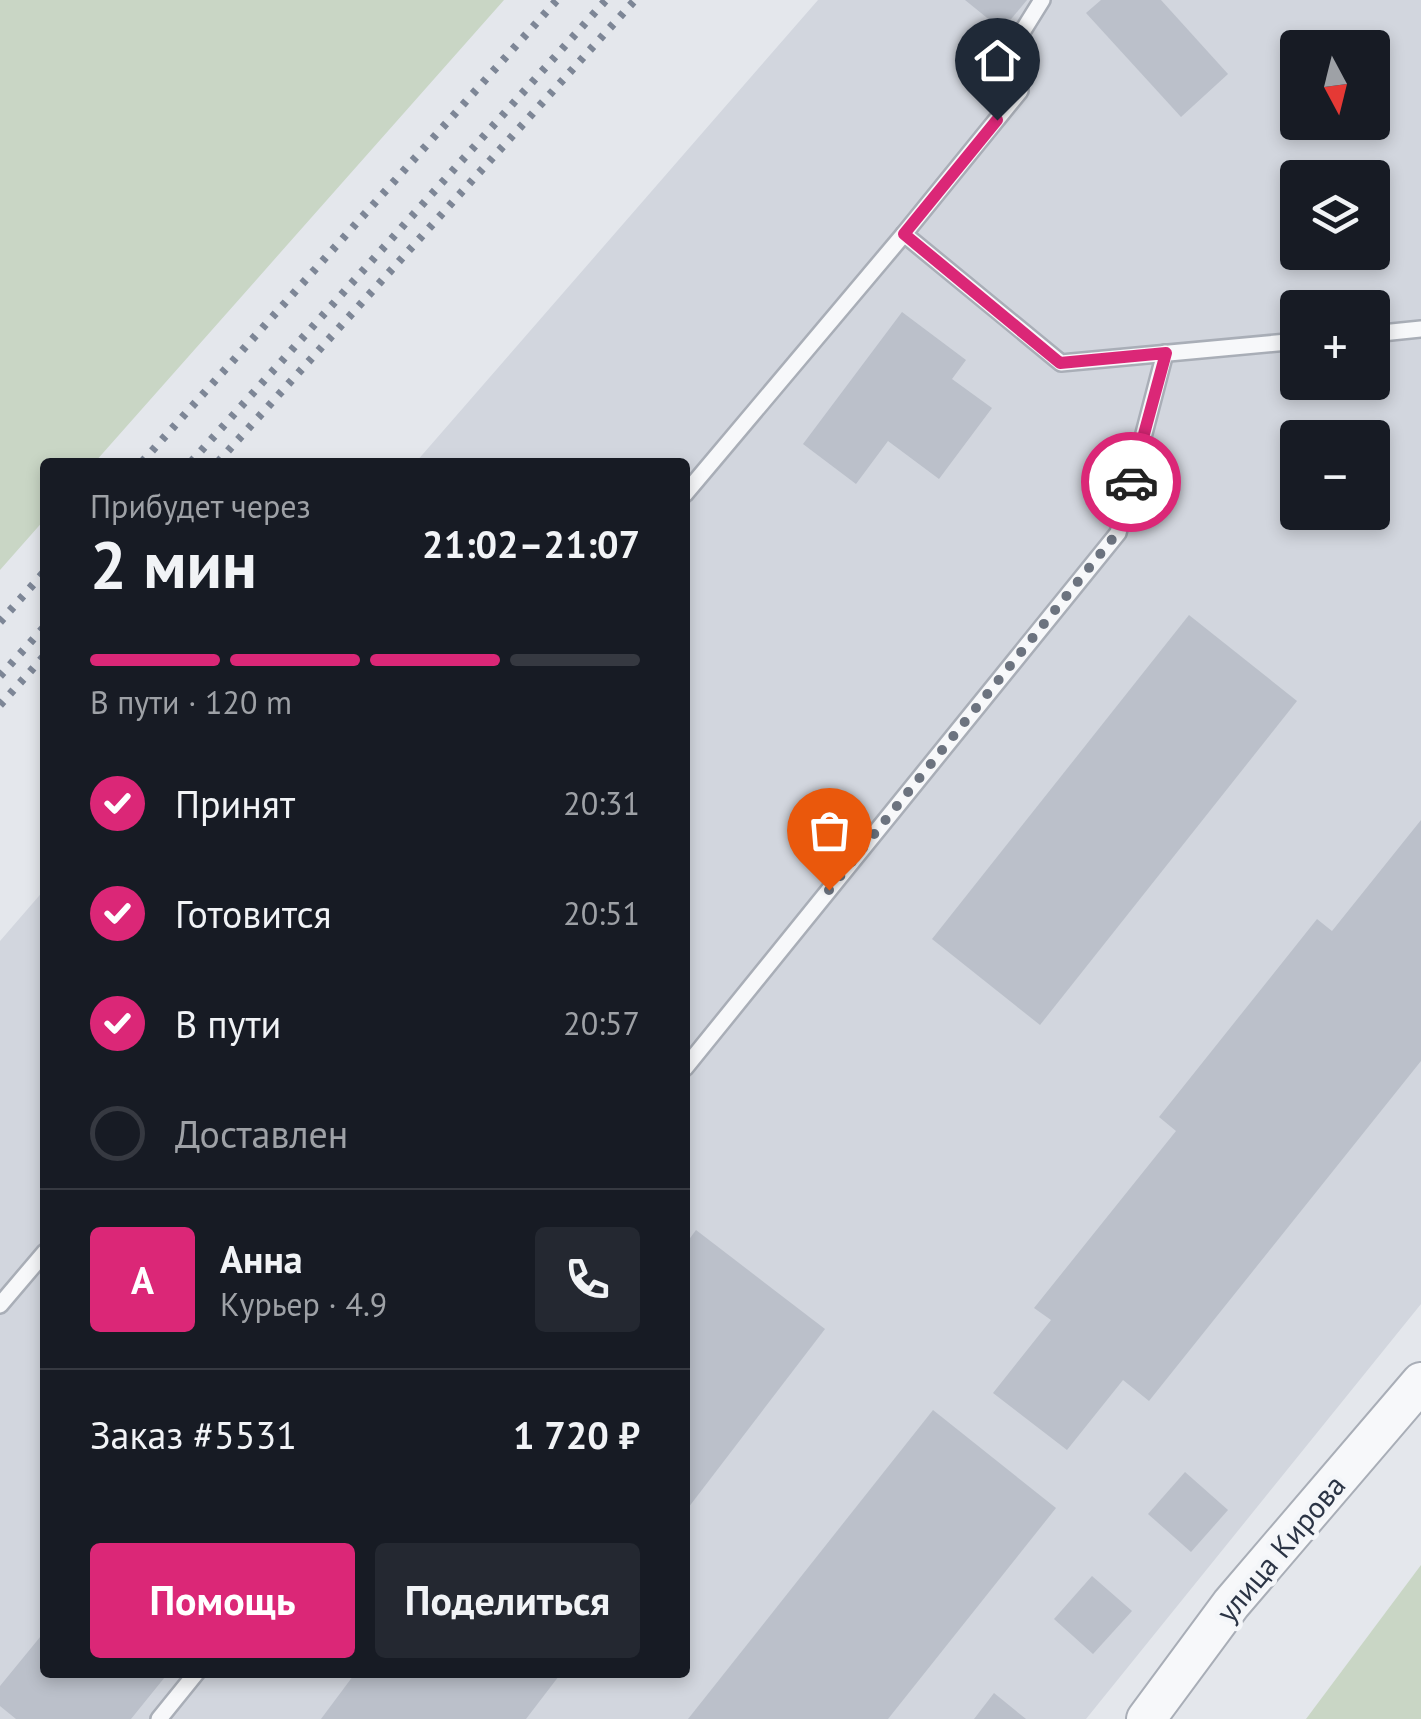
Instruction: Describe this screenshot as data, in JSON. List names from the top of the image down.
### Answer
{
  "streets": {
    "street": ["улица Кирова"]
  },
  "north": "bottom",
  "page": {
    "map_buttons": ["+", "−"],
    "heading": ["2 мин", "Прибудет через", "21:02–21:07"],
    "panel": [
      "Анна",
      "Курьер · 4.9",
      "Заказ #5531",
      "1 720 ₽"
    ],
    "bar": "В пути · 120 m",
    "list": [
      ["Принят", "20:31"],
      ["Готовится", "20:51"],
      ["В пути", "20:57"],
      "Доставлен"
    ],
    "round": "А",
    "buttons": ["Помощь", "Поделиться"]
  }
}
